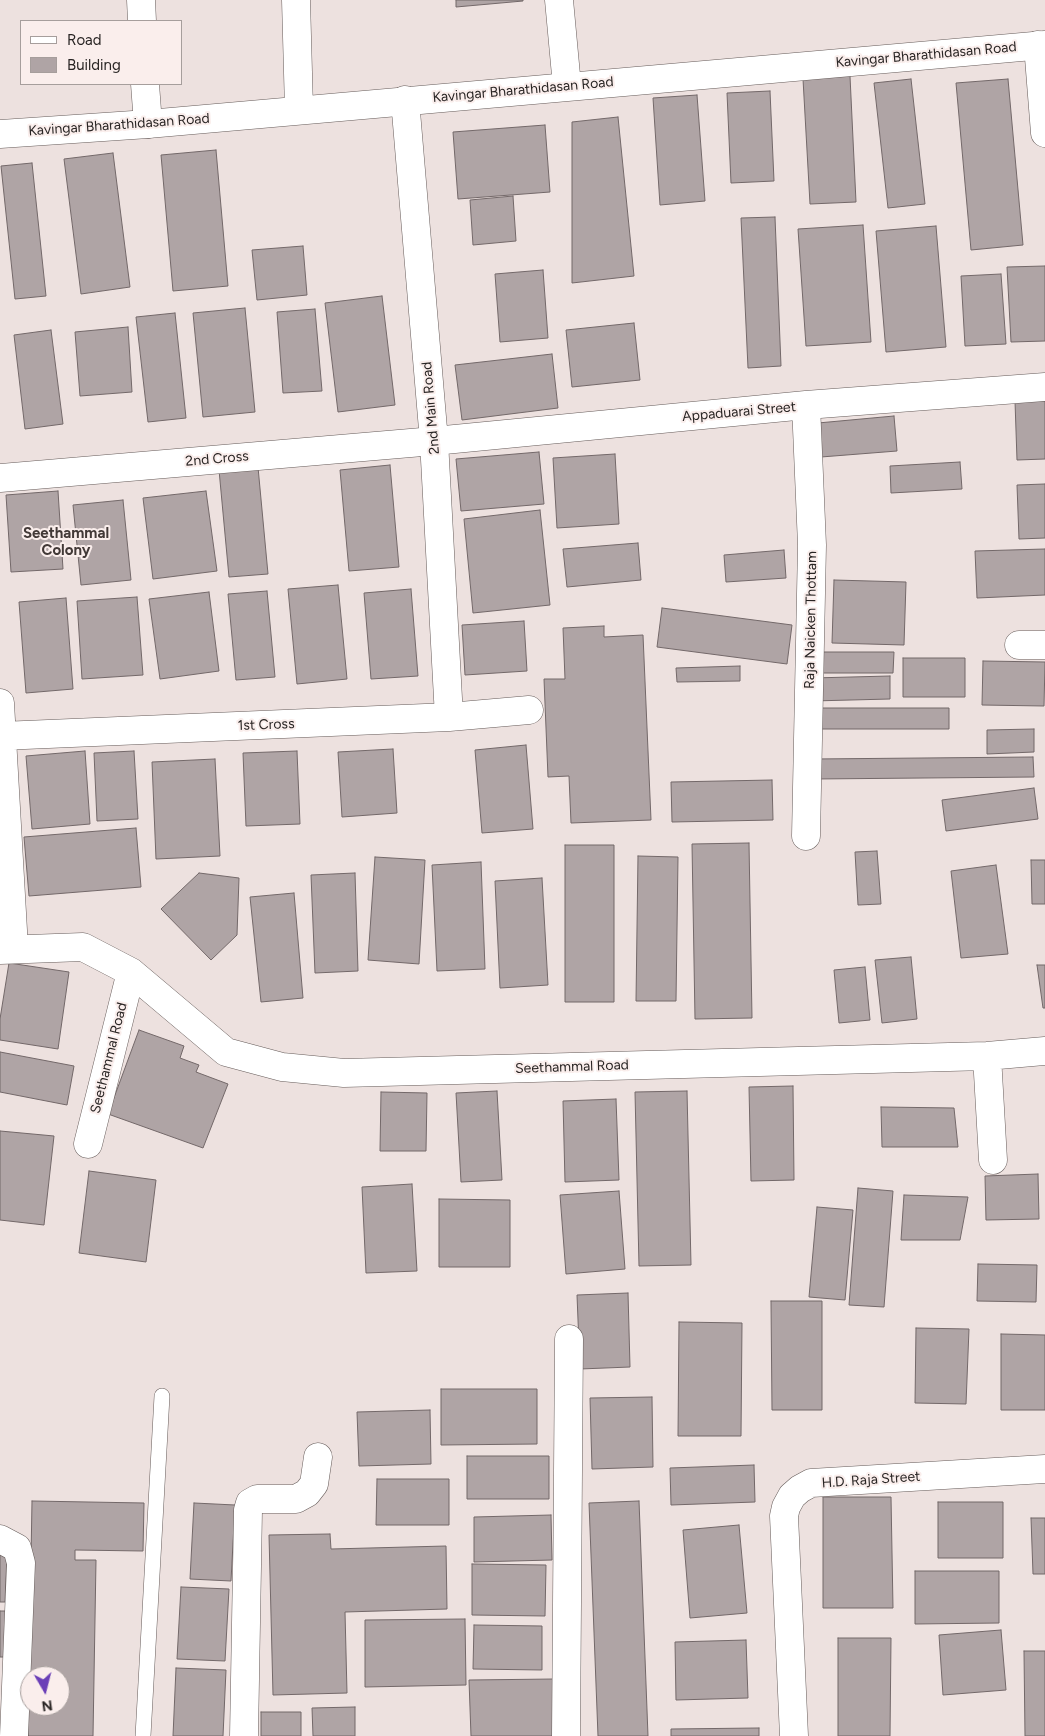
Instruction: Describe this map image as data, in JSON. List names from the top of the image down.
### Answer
{
  "streets": {
    "street": [
      "Kavingar Bharathidasan Road",
      "2nd Main Road",
      "Appaduarai Street",
      "2nd Cross",
      "Raja Naicken Thottam",
      "1st Cross",
      "Seethammal Road",
      "H.D. Raja Street"
    ]
  },
  "crossings": [
    ["Kavingar Bharathidasan Road", "2nd Main Road"],
    ["2nd Main Road", "Appaduarai Street"],
    ["2nd Main Road", "2nd Cross"],
    ["2nd Main Road", "1st Cross"],
    ["Appaduarai Street", "2nd Cross"],
    ["Appaduarai Street", "Raja Naicken Thottam"]
  ],
  "districts": ["Seethammal Colony"],
  "legend": ["Road", "Building"],
  "north": "bottom"
}
